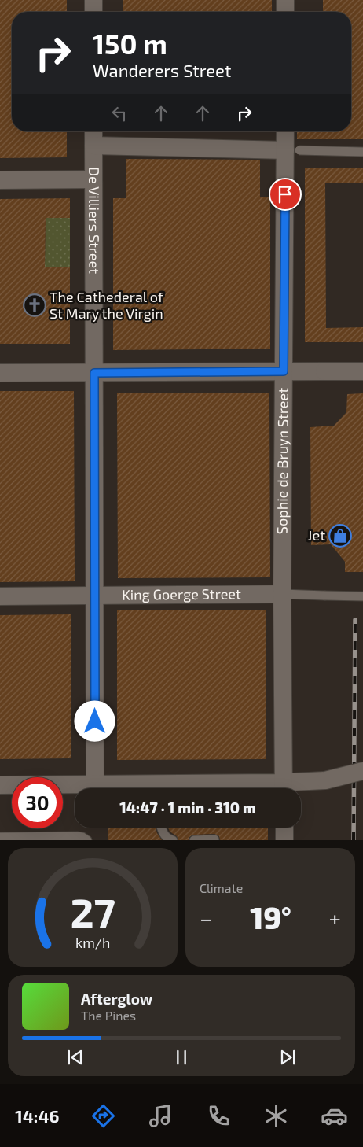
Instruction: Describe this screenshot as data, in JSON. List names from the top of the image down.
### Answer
{
  "streets": {
    "street": ["De Villiers Street", "Sophie de Bruyn Street", "King Goerge Street"]
  },
  "crossings": [
    ["De Villiers Street", "King Goerge Street"],
    ["Sophie de Bruyn Street", "King Goerge Street"]
  ],
  "places": {
    "church": ["The Cathederal of St Mary the Virgin"],
    "shop": ["Jet"]
  },
  "page": {
    "turn": ["150 m", "Wanderers Street"],
    "limit": "30",
    "trip": "14:47 · 1 min · 310 m",
    "tile": "Climate",
    "heat": ["−", "19°", "+"],
    "song": ["Afterglow", "The Pines"],
    "tabs": "14:46",
    "gauge": ["27", "km/h"]
  }
}
